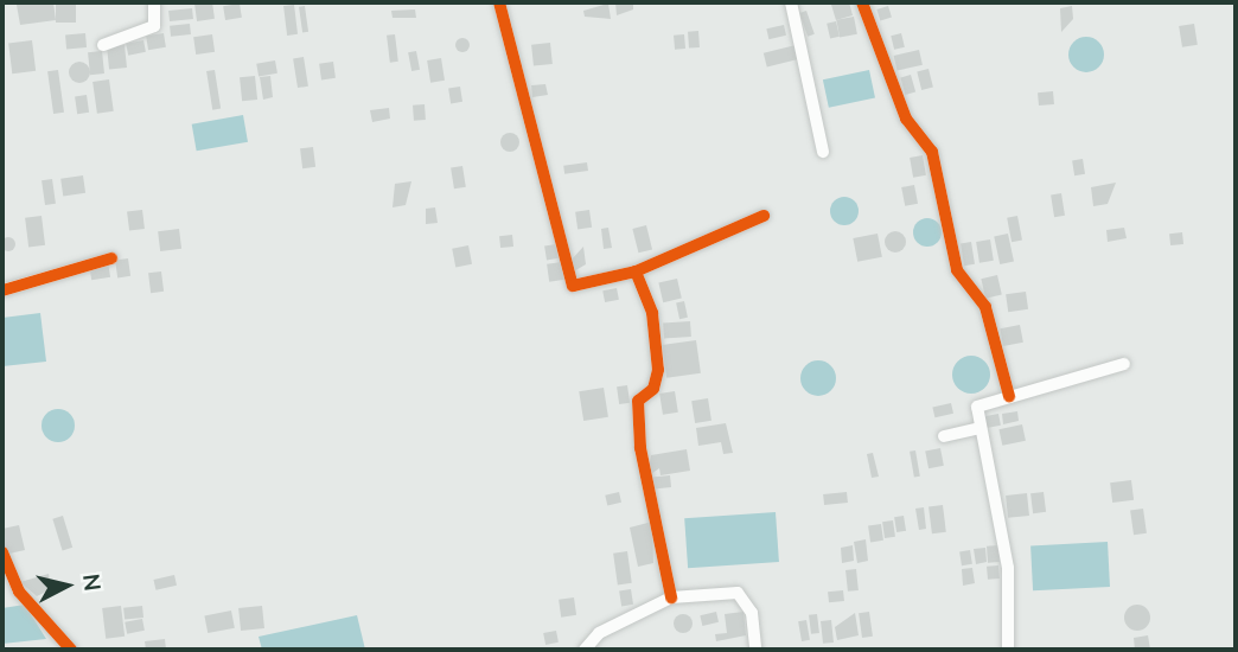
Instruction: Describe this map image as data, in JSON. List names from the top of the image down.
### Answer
{
  "north": "right"
}
